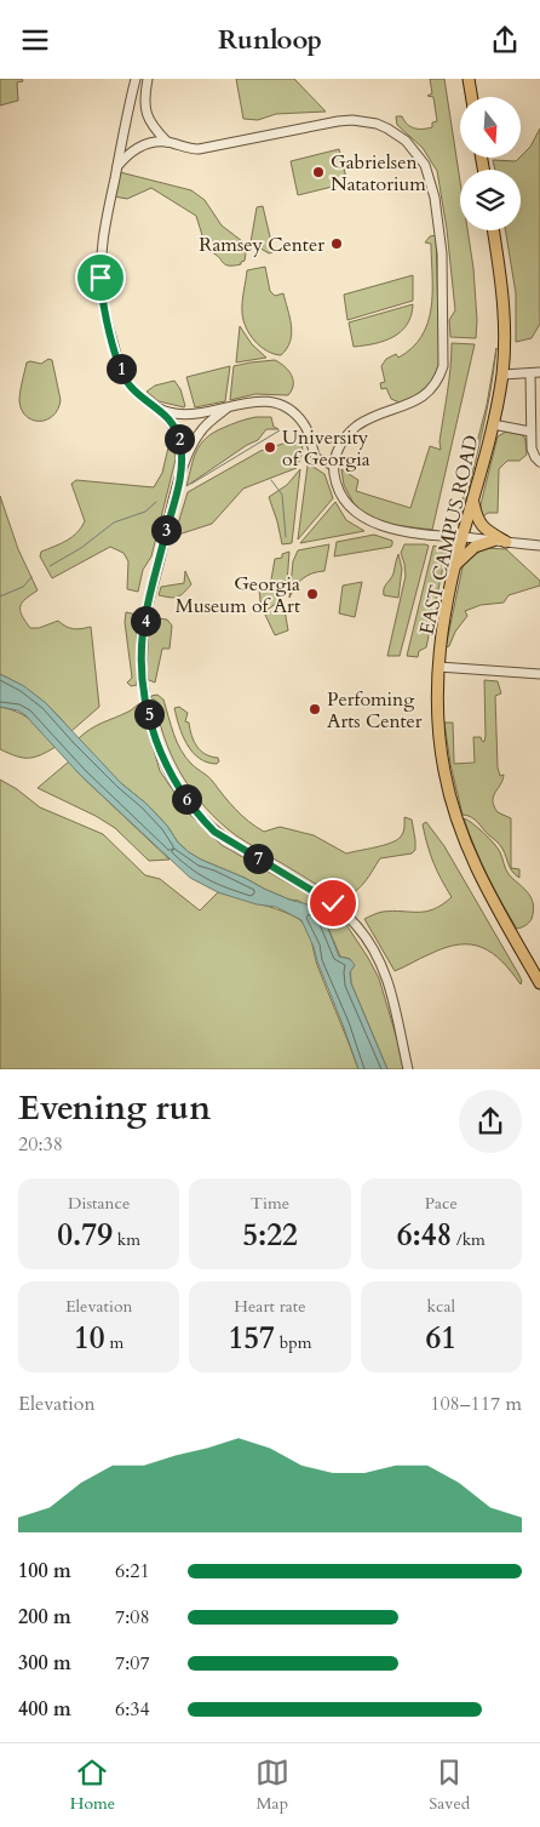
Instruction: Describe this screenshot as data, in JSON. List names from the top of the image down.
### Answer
{
  "streets": {
    "main road": ["EAST CAMPUS ROAD"]
  },
  "places": [
    "Gabrielsen Natatorium",
    "Ramsey Center",
    "University of Georgia",
    "Georgia Museum of Art",
    "Perfoming Arts Center"
  ],
  "north": "bottom",
  "page": {
    "header": "Runloop",
    "pins": [
      "1",
      "2",
      "3",
      "4",
      "5",
      "6",
      "7"
    ],
    "heading": ["Evening run", "20:38"],
    "stats": [
      ["Distance", "0.79 km"],
      ["Time", "5:22"],
      ["Pace", "6:48 /km"],
      ["Elevation", "10 m"],
      ["Heart rate", "157 bpm"],
      ["kcal", "61"]
    ],
    "chart": ["Elevation", "108–117 m"],
    "list": [
      {
        "name": "100 m",
        "note": "6:21"
      },
      {
        "name": "200 m",
        "note": "7:08"
      },
      {
        "name": "300 m",
        "note": "7:07"
      },
      {
        "name": "400 m",
        "note": "6:34"
      }
    ],
    "tabs": ["Home", "Map", "Saved"]
  }
}
